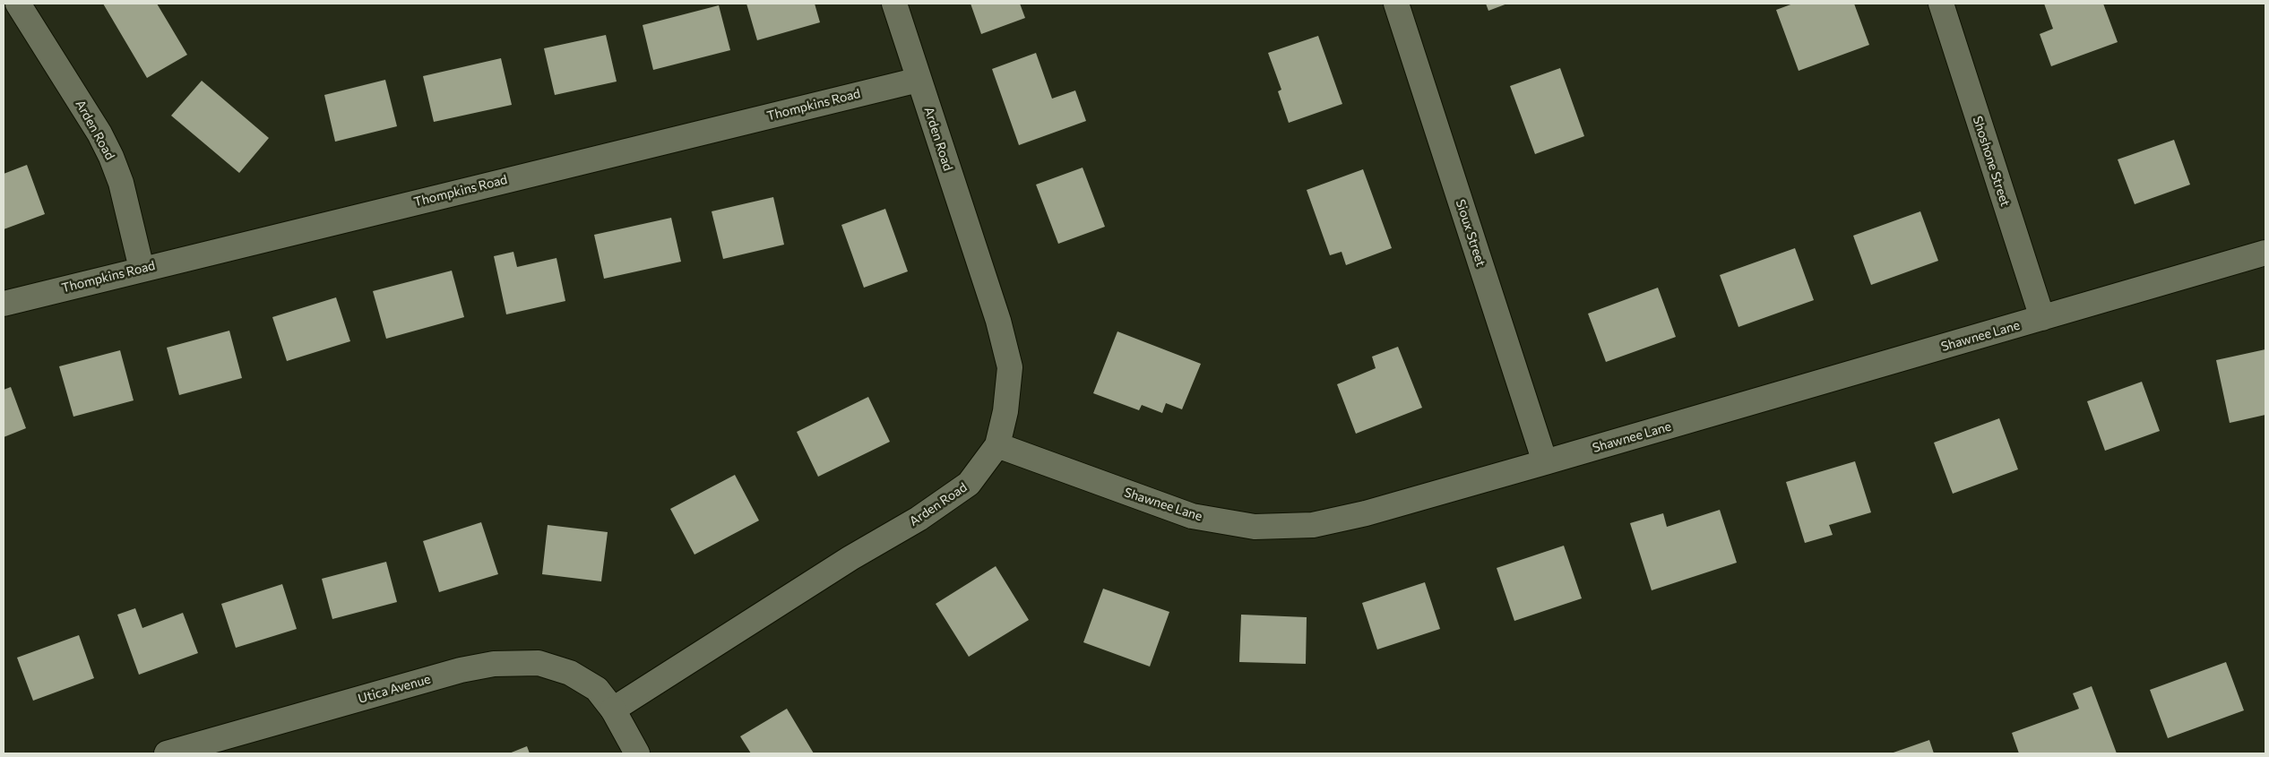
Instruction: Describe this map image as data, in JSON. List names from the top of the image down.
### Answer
{
  "streets": {
    "street": [
      "Thompkins Road",
      "Arden Road",
      "Shoshone Street",
      "Sioux Street",
      "Shawnee Lane",
      "Utica Avenue"
    ]
  },
  "crossings": [
    ["Thompkins Road", "Arden Road"],
    ["Arden Road", "Shawnee Lane"],
    ["Arden Road", "Utica Avenue"],
    ["Shoshone Street", "Shawnee Lane"],
    ["Sioux Street", "Shawnee Lane"]
  ]
}
